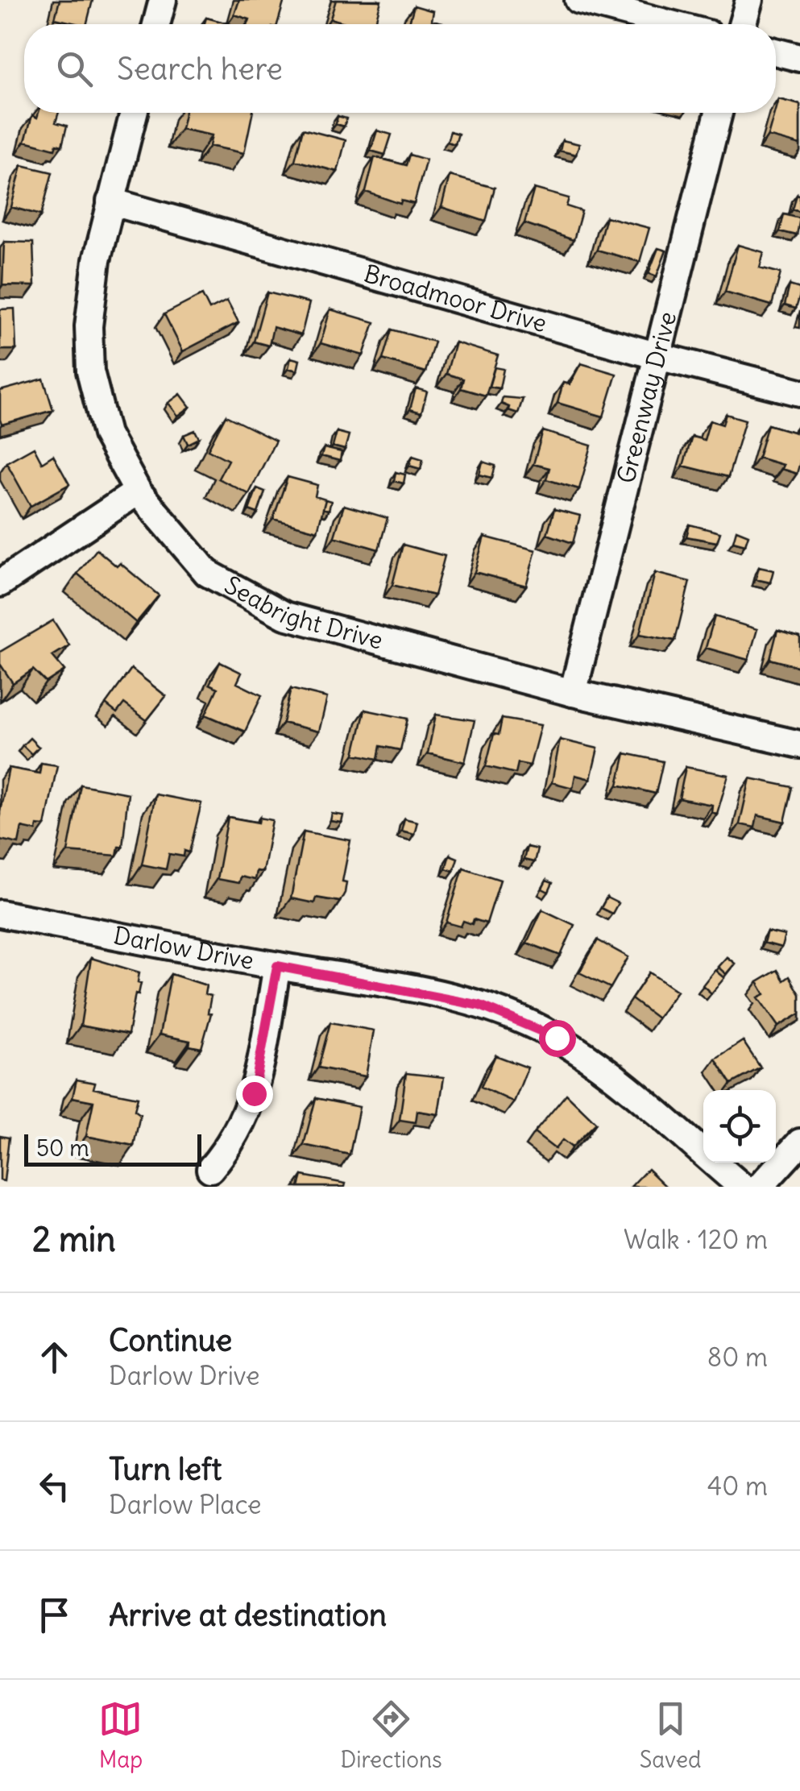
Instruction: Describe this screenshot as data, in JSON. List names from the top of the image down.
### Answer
{
  "streets": {
    "street": [
      "Broadmoor Drive",
      "Greenway Drive",
      "Seabright Drive",
      "Darlow Drive"
    ]
  },
  "crossings": [
    ["Broadmoor Drive", "Greenway Drive"],
    ["Broadmoor Drive", "Seabright Drive"],
    ["Greenway Drive", "Seabright Drive"]
  ],
  "scale_bar": "50 m",
  "page": {
    "search": "Search here",
    "scale": "50 m",
    "heading": ["2 min", "Walk · 120 m"],
    "list": [
      ["Continue", "Darlow Drive", "80 m"],
      ["Turn left", "Darlow Place", "40 m"],
      "Arrive at destination"
    ],
    "nav": ["Map", "Directions", "Saved"]
  }
}
